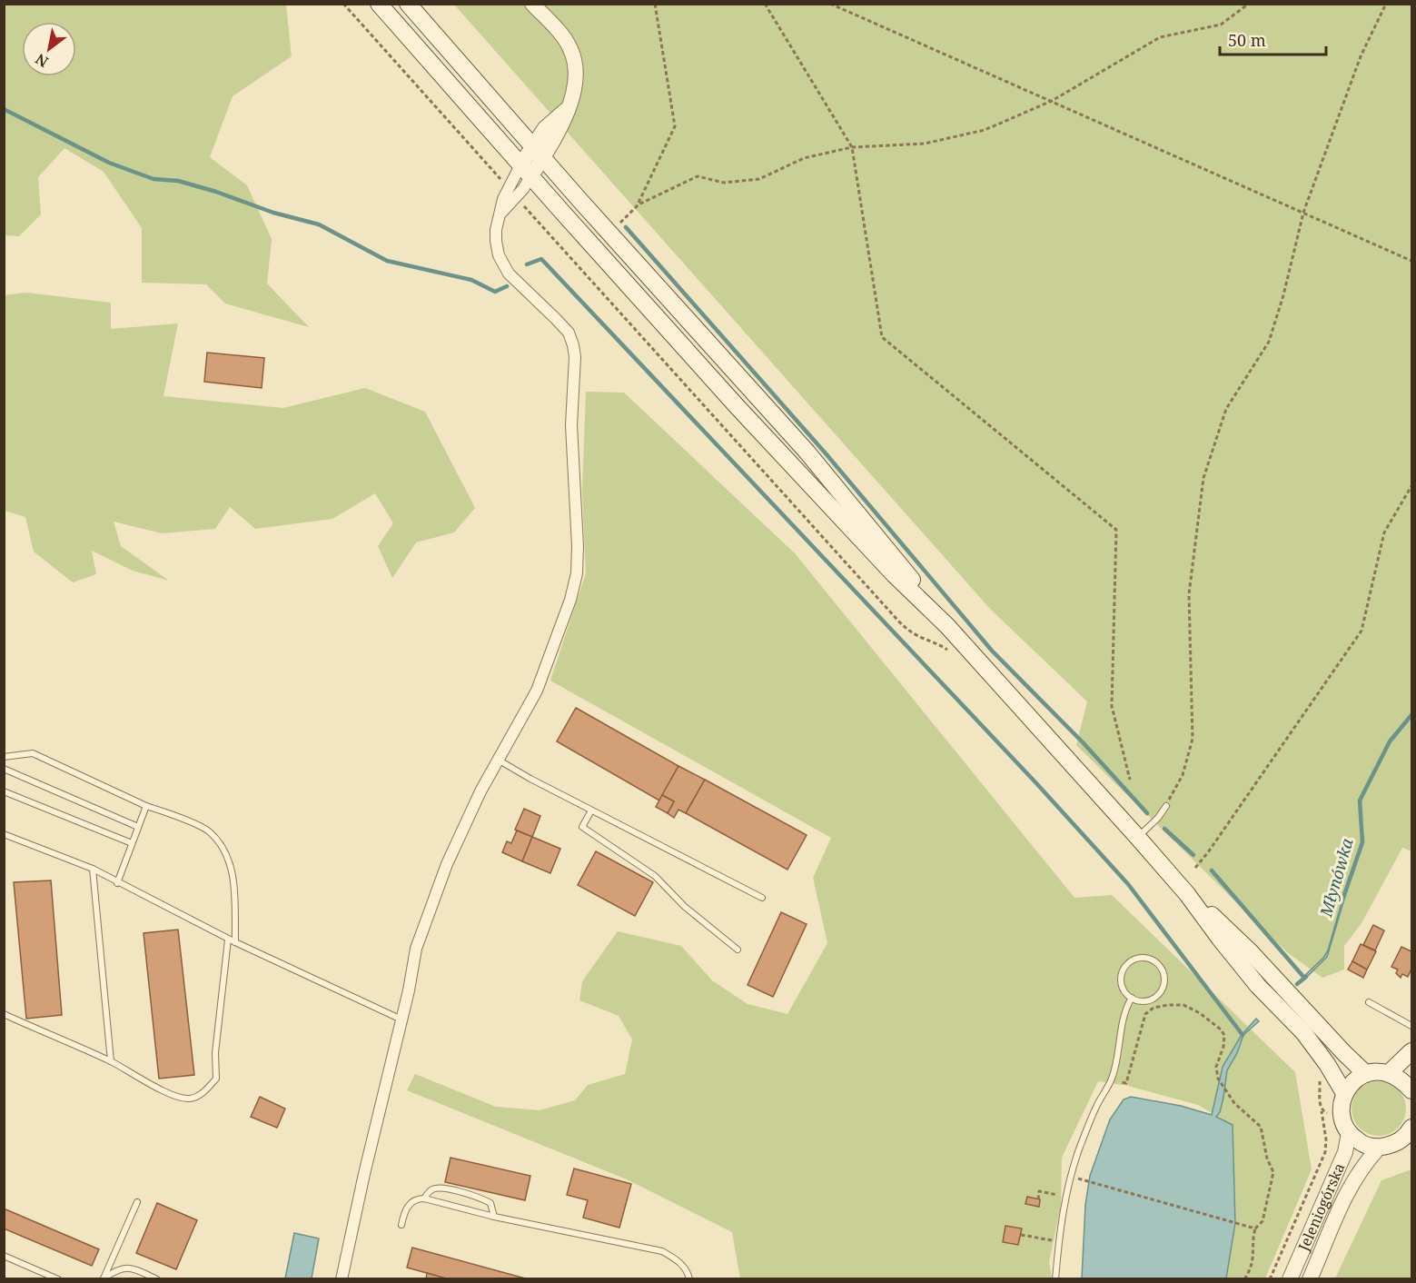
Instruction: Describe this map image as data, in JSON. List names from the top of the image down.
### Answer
{
  "streets": {
    "street": ["Jeleniogórska"]
  },
  "water": ["Młynówka"],
  "scale_bar": "50 m",
  "north": "bottom left"
}
